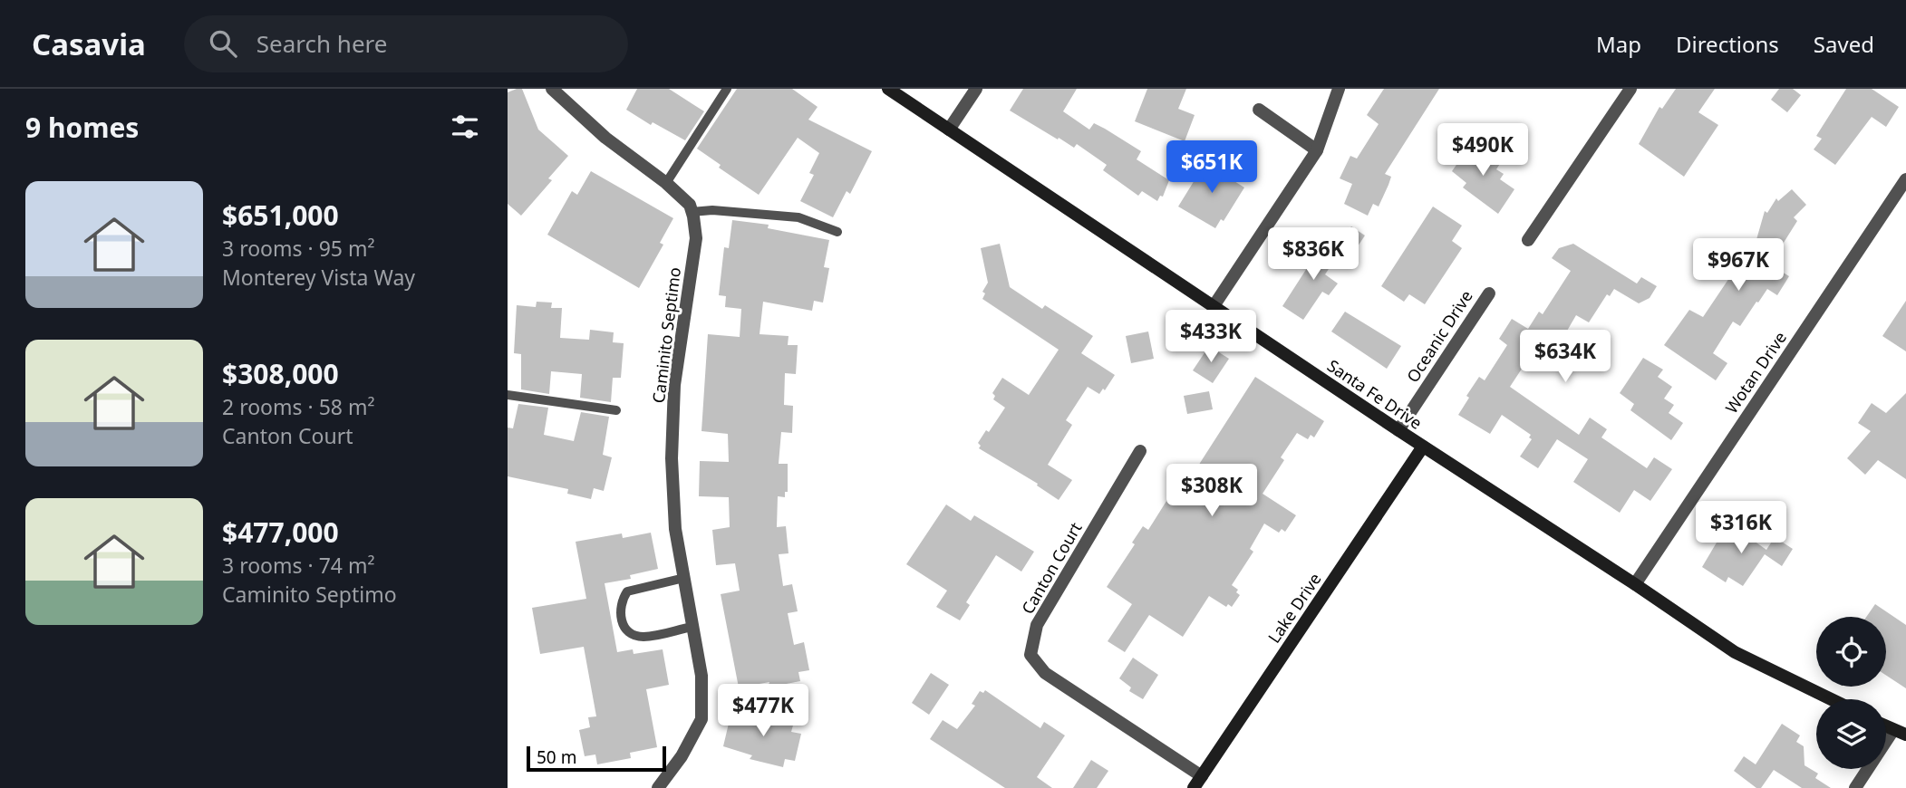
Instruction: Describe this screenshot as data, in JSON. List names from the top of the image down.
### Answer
{
  "streets": {
    "main road": ["Santa Fe Drive", "Lake Drive"],
    "street": [
      "Caminito Septimo",
      "Oceanic Drive",
      "Wotan Drive",
      "Canton Court"
    ]
  },
  "crossings": [
    ["Oceanic Drive", "Santa Fe Drive"],
    ["Wotan Drive", "Santa Fe Drive"],
    ["Santa Fe Drive", "Lake Drive"],
    ["Canton Court", "Lake Drive"]
  ],
  "scale_bar": "50 m",
  "page": {
    "header": "Casavia",
    "search": "Search here",
    "nav": ["Map", "Directions", "Saved"],
    "heading": "9 homes",
    "price": [
      "$490K",
      "$651K",
      "$836K",
      "$967K",
      "$433K",
      "$634K",
      "$308K",
      "$316K",
      "$477K"
    ],
    "list": [
      {
        "name": "$651,000",
        "note": "3 rooms · 95 m² · Monterey Vista Way"
      },
      {
        "name": "$308,000",
        "note": "2 rooms · 58 m² · Canton Court"
      },
      {
        "name": "$477,000",
        "note": "3 rooms · 74 m² · Caminito Septimo"
      }
    ],
    "scale": "50 m"
  }
}
